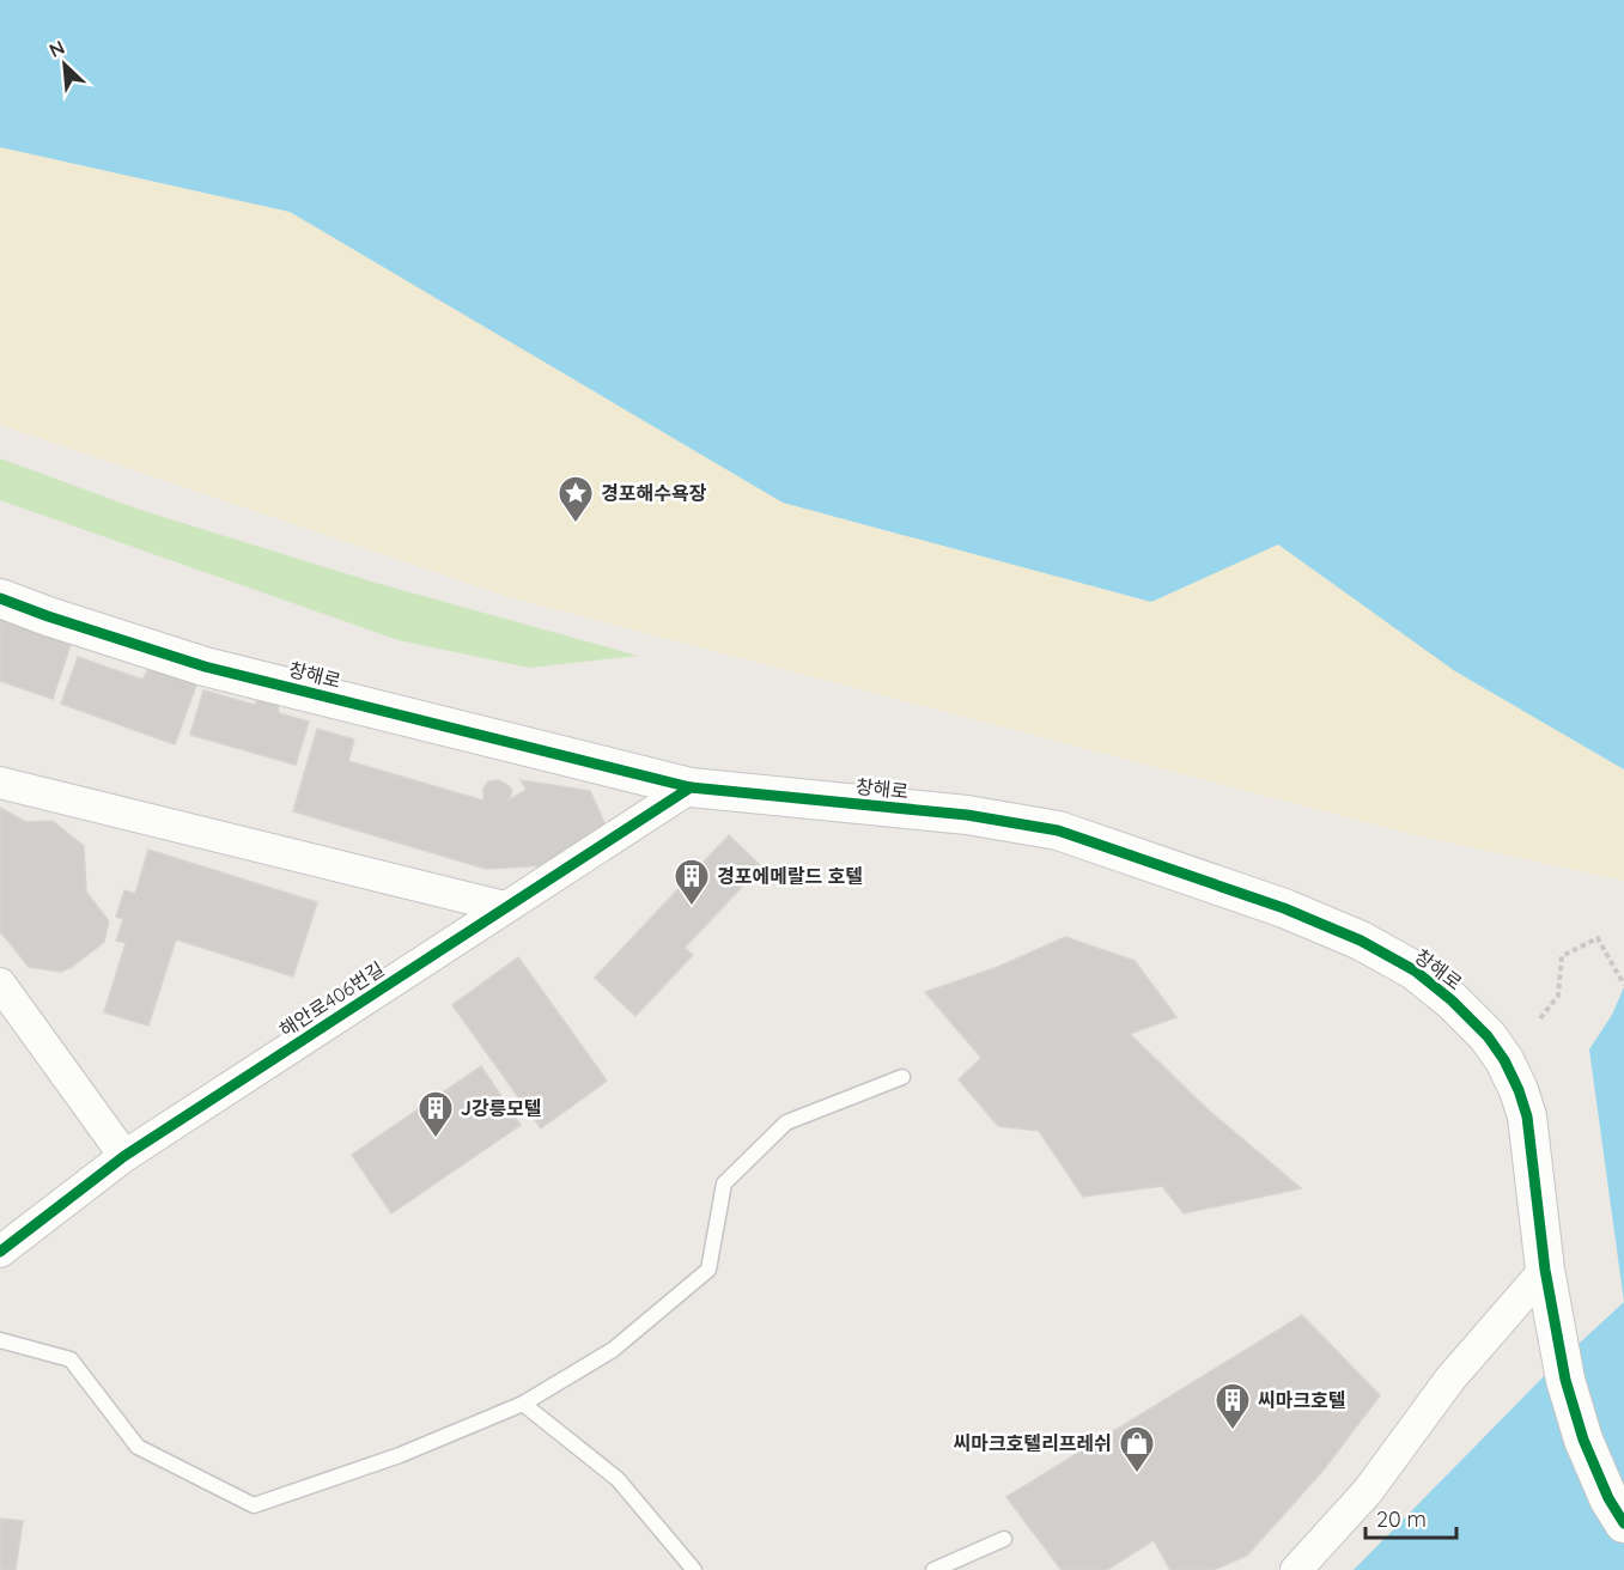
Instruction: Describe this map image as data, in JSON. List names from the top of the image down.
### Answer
{
  "streets": {
    "street": ["창해로", "해안로406번길"]
  },
  "crossings": [
    ["창해로", "해안로406번길"]
  ],
  "places": {
    "place": ["경포해수욕장"],
    "building": ["경포에메랄드 호텔", "J강릉모텔", "씨마크호텔"],
    "shop": ["씨마크호텔리프레쉬"]
  },
  "scale_bar": "20 m",
  "north": "top left"
}
